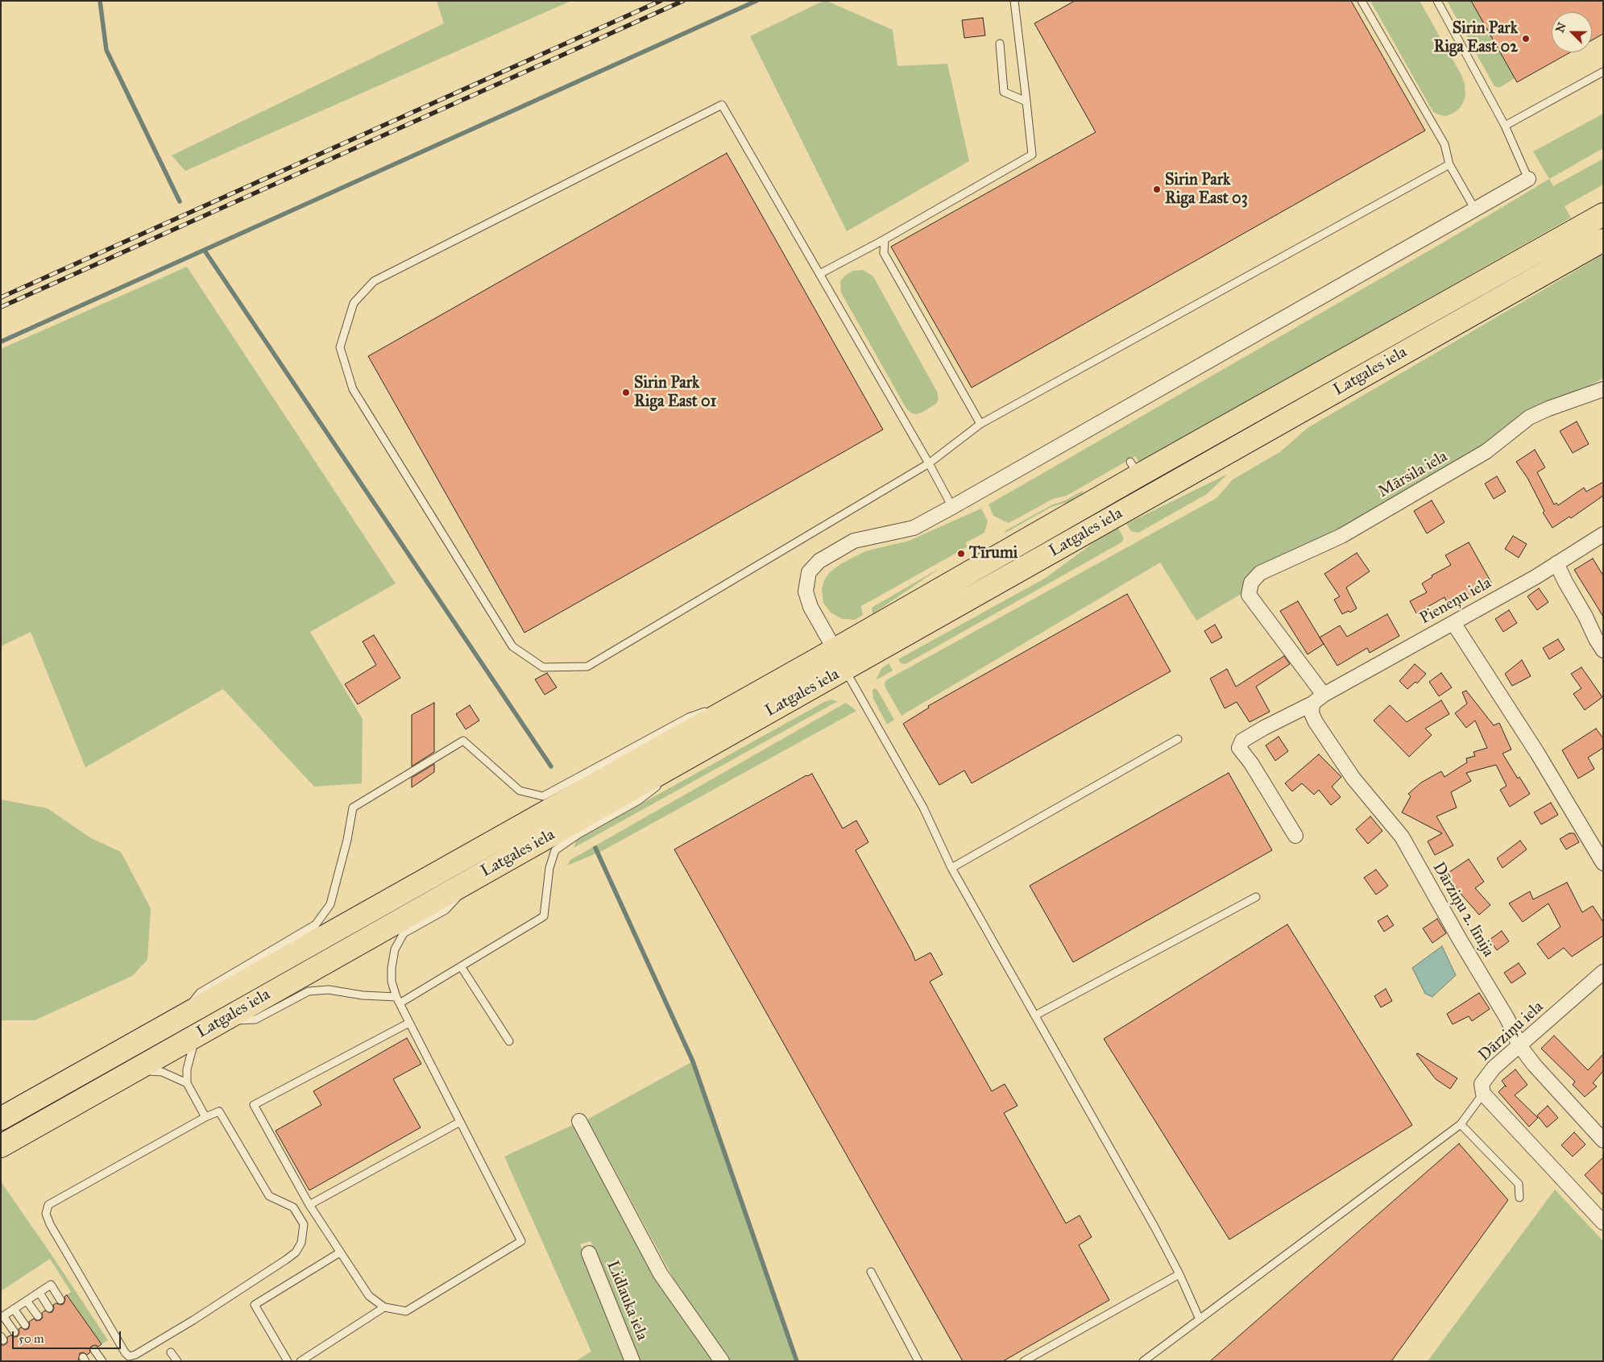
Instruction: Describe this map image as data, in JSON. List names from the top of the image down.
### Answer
{
  "streets": {
    "highway": ["Latgales iela"],
    "street": [
      "Mārsila iela",
      "Pieneņu iela",
      "Dārziņu 2. līnija",
      "Dārziņu iela",
      "Lidlauka iela"
    ]
  },
  "crossings": [
    ["Mārsila iela", "Pieneņu iela"],
    ["Dārziņu 2. līnija", "Dārziņu iela"]
  ],
  "places": [
    "Sirin Park Riga East 02",
    "Sirin Park Riga East 03",
    "Sirin Park Riga East 01",
    "Tīrumi"
  ],
  "scale_bar": "50 m",
  "north": "top left"
}
